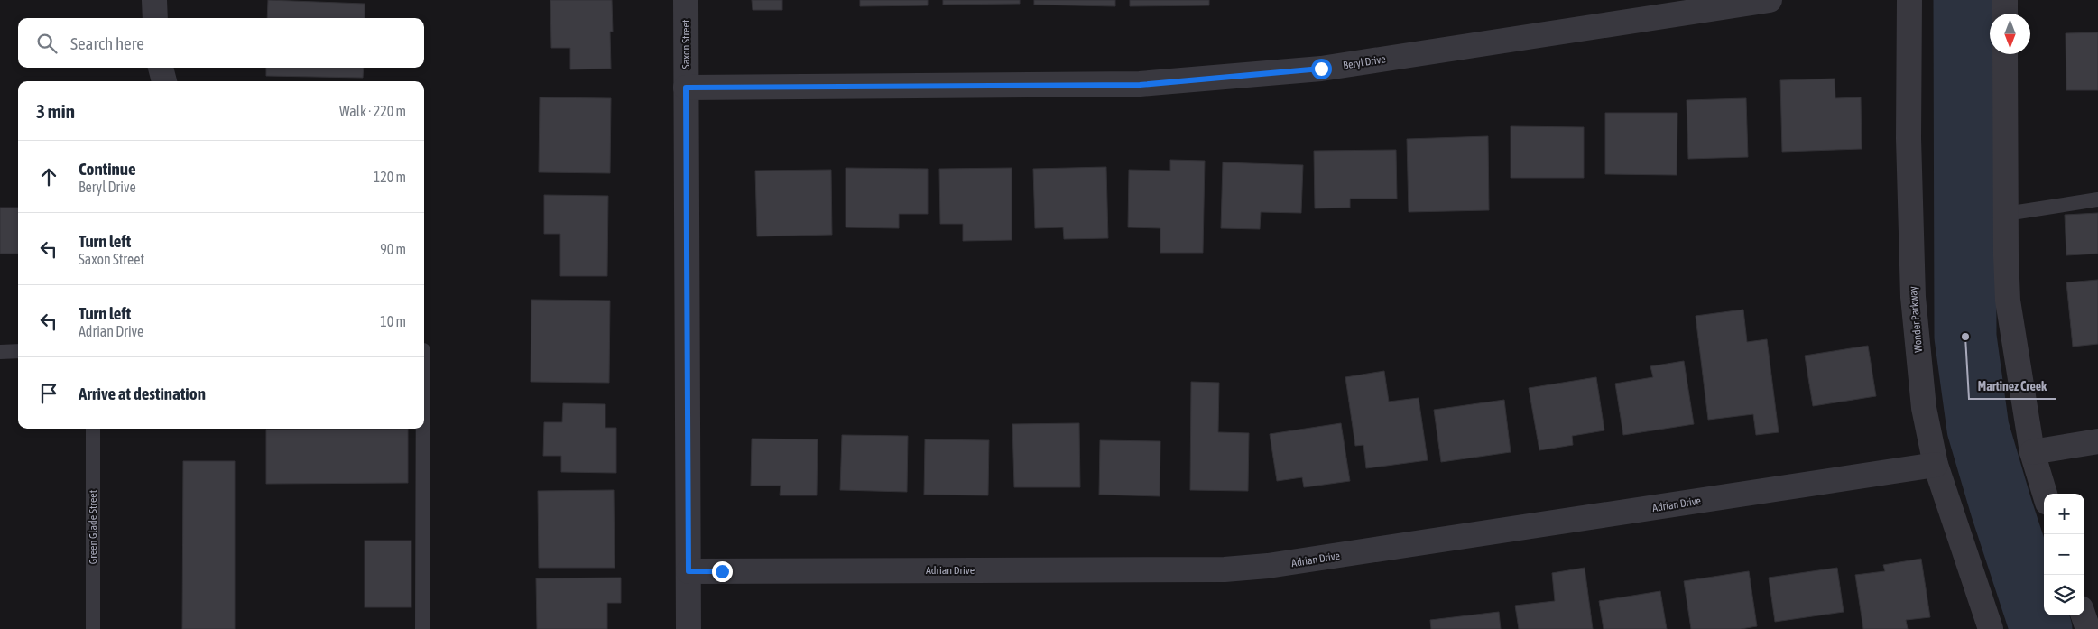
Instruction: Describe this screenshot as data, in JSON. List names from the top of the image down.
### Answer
{
  "streets": {
    "street": [
      "Saxon Street",
      "Beryl Drive",
      "Wonder Parkway",
      "Adrian Drive"
    ],
    "lane": ["Green Glade Street"]
  },
  "crossings": [
    ["Saxon Street", "Beryl Drive"],
    ["Saxon Street", "Adrian Drive"],
    ["Wonder Parkway", "Adrian Drive"]
  ],
  "places": ["Martinez Creek"],
  "north": "bottom",
  "page": {
    "search": "Search here",
    "heading": ["3 min", "Walk · 220 m"],
    "list": [
      ["Continue", "Beryl Drive", "120 m"],
      ["Turn left", "Saxon Street", "90 m"],
      ["Turn left", "Adrian Drive", "10 m"],
      "Arrive at destination"
    ],
    "map_buttons": ["+", "−"]
  }
}
